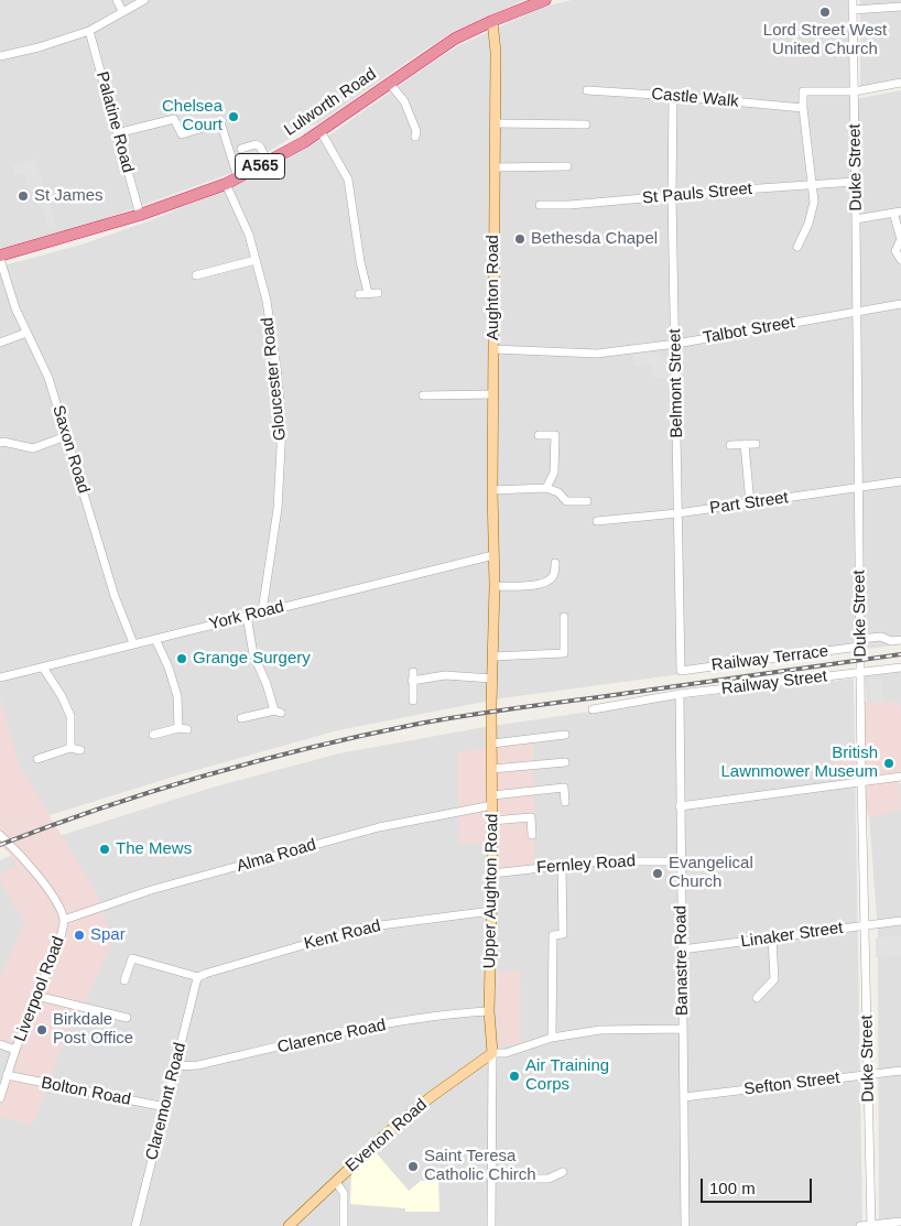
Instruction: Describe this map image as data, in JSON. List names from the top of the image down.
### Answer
{
  "streets": {
    "highway": ["Lulworth Road", "A565"],
    "main road": ["Aughton Road", "Upper Aughton Road", "Everton Road"],
    "street": [
      "Castle Walk",
      "Palatine Road",
      "Duke Street",
      "St Pauls Street",
      "Talbot Street",
      "Gloucester Road",
      "Belmont Street",
      "Saxon Road",
      "Part Street",
      "York Road",
      "Railway Terrace",
      "Railway Street",
      "Alma Road",
      "Fernley Road",
      "Kent Road",
      "Linaker Street",
      "Banastre Road",
      "Liverpool Road",
      "Clarence Road",
      "Sefton Street",
      "Bolton Road",
      "Claremont Road"
    ]
  },
  "crossings": [
    ["Castle Walk", "Belmont Street"],
    ["Lulworth Road", "Palatine Road"],
    ["Lulworth Road", "Aughton Road"],
    ["Lulworth Road", "Gloucester Road"],
    ["Lulworth Road", "Saxon Road"],
    ["Duke Street", "St Pauls Street"],
    ["Duke Street", "Talbot Street"],
    ["Duke Street", "Part Street"],
    ["Duke Street", "Railway Terrace"],
    ["Duke Street", "Railway Street"],
    ["Duke Street", "Linaker Street"],
    ["Duke Street", "Sefton Street"],
    ["St Pauls Street", "Belmont Street"],
    ["Aughton Road", "Talbot Street"],
    ["Aughton Road", "York Road"],
    ["Aughton Road", "Upper Aughton Road"],
    ["Talbot Street", "Belmont Street"],
    ["Gloucester Road", "York Road"],
    ["Belmont Street", "Part Street"],
    ["Belmont Street", "Railway Terrace"],
    ["Saxon Road", "York Road"],
    ["York Road", "Upper Aughton Road"],
    ["Railway Street", "Banastre Road"],
    ["Alma Road", "Upper Aughton Road"],
    ["Alma Road", "Liverpool Road"],
    ["Fernley Road", "Upper Aughton Road"],
    ["Fernley Road", "Banastre Road"],
    ["Upper Aughton Road", "Kent Road"],
    ["Upper Aughton Road", "Clarence Road"],
    ["Upper Aughton Road", "Everton Road"],
    ["Kent Road", "Claremont Road"],
    ["Linaker Street", "Banastre Road"],
    ["Banastre Road", "Sefton Street"],
    ["Liverpool Road", "Bolton Road"],
    ["Clarence Road", "Claremont Road"],
    ["Bolton Road", "Claremont Road"]
  ],
  "places": [
    "Lord Street West United Church",
    "Chelsea Court",
    "St James",
    "Bethesda Chapel",
    "Grange Surgery",
    "British Lawnmower Museum",
    "The Mews",
    "Evangelical Church",
    "Spar",
    "Birkdale Post Office",
    "Air Training Corps",
    "Saint Teresa Catholic Chirch"
  ],
  "scale_bar": "100 m"
}
